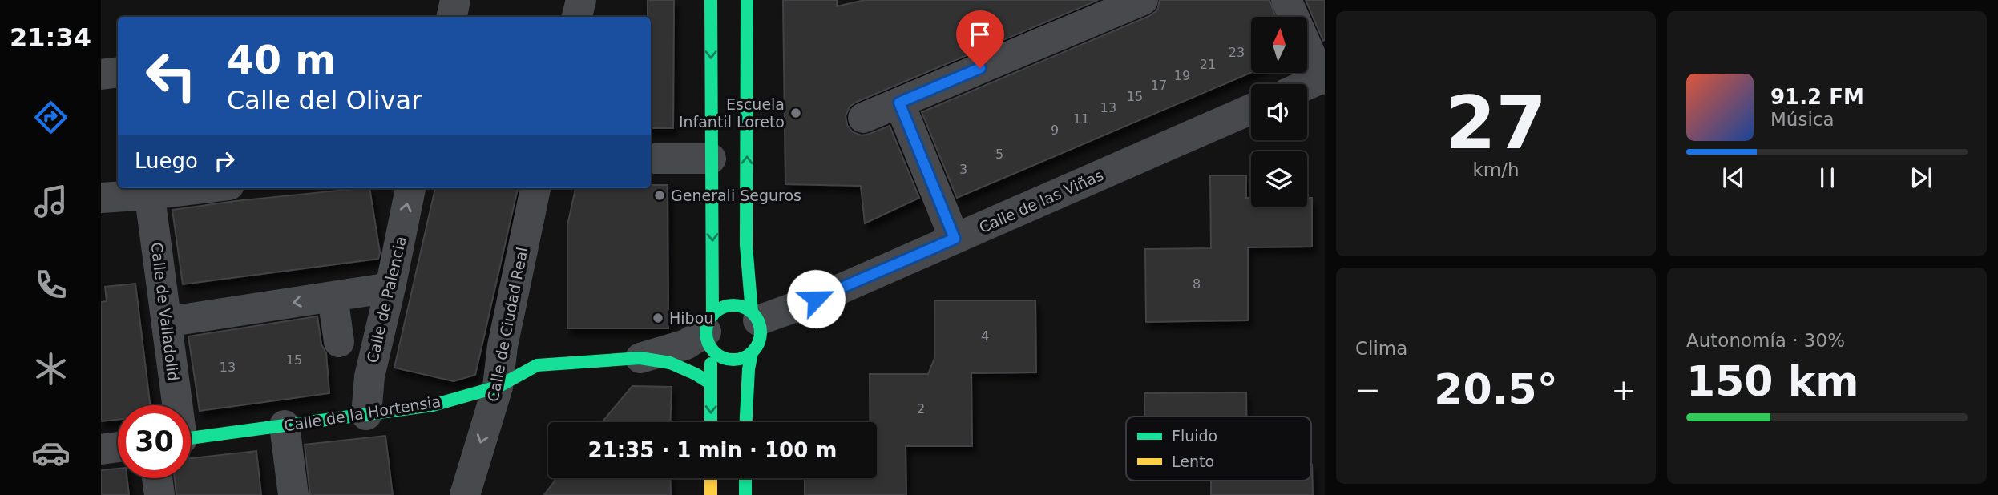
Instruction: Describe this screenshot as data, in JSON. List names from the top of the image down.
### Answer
{
  "streets": {
    "street": [
      "Calle de las Viñas",
      "Calle de Palencia",
      "Calle de Valladolid",
      "Calle de Ciudad Real",
      "Calle de la Hortensia"
    ]
  },
  "crossings": [
    ["Calle de las Viñas", "Calle de la Hortensia"],
    ["Calle de Palencia", "Calle de la Hortensia"],
    ["Calle de Ciudad Real", "Calle de la Hortensia"]
  ],
  "one_way": ["Calle de Palencia"],
  "places": ["Escuela Infantil Loreto", "Generali Seguros", "Hibou"],
  "house_numbers": [
    "23",
    "21",
    "19",
    "17",
    "15",
    "13",
    "11",
    "9",
    "5",
    "3",
    "8",
    "4",
    "15",
    "13",
    "2"
  ],
  "legend": ["Fluido", "Lento"],
  "north": "top",
  "page": {
    "tabs": "21:34",
    "tile": [
      ["27", "km/h"],
      "Clima",
      ["Autonomía · 30%", "150 km"]
    ],
    "turn": ["40 m", "Calle del Olivar"],
    "song": ["91.2 FM", "Música"],
    "then": "Luego",
    "heat": ["−", "20.5°", "+"],
    "limit": "30",
    "trip": "21:35 · 1 min · 100 m"
  }
}
